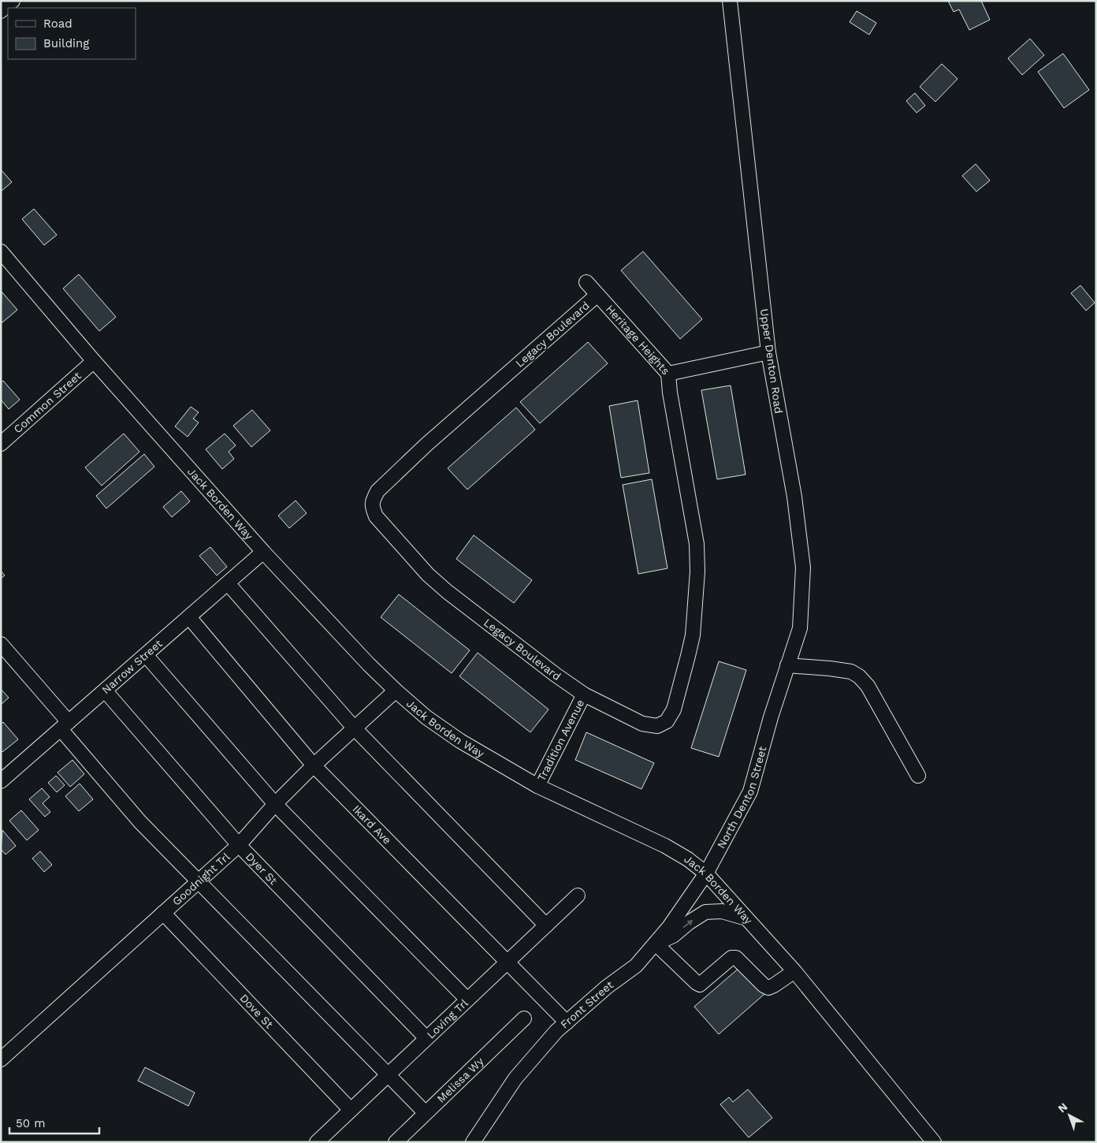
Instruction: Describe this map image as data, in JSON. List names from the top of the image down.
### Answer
{
  "streets": {
    "street": [
      "Legacy Boulevard",
      "Heritage Heights",
      "Upper Denton Road",
      "Common Street",
      "Jack Borden Way",
      "Narrow Street",
      "Tradition Avenue",
      "North Denton Street",
      "Ikard Ave",
      "Dyer St",
      "Goodnight Trl",
      "Front Street",
      "Dove St",
      "Loving Trl",
      "Melissa Wy"
    ]
  },
  "crossings": [
    ["Legacy Boulevard", "Heritage Heights"],
    ["Legacy Boulevard", "Tradition Avenue"],
    ["Heritage Heights", "Upper Denton Road"],
    ["Upper Denton Road", "North Denton Street"],
    ["Common Street", "Jack Borden Way"],
    ["Jack Borden Way", "Narrow Street"],
    ["Jack Borden Way", "Tradition Avenue"],
    ["Jack Borden Way", "North Denton Street"],
    ["Jack Borden Way", "Goodnight Trl"],
    ["Jack Borden Way", "Front Street"],
    ["Narrow Street", "Ikard Ave"],
    ["Narrow Street", "Dyer St"],
    ["North Denton Street", "Front Street"],
    ["Ikard Ave", "Goodnight Trl"],
    ["Ikard Ave", "Front Street"],
    ["Ikard Ave", "Loving Trl"],
    ["Dyer St", "Goodnight Trl"],
    ["Dyer St", "Loving Trl"],
    ["Goodnight Trl", "Dove St"],
    ["Dove St", "Loving Trl"]
  ],
  "legend": ["Road", "Building"],
  "scale_bar": "50 m",
  "north": "top left"
}
